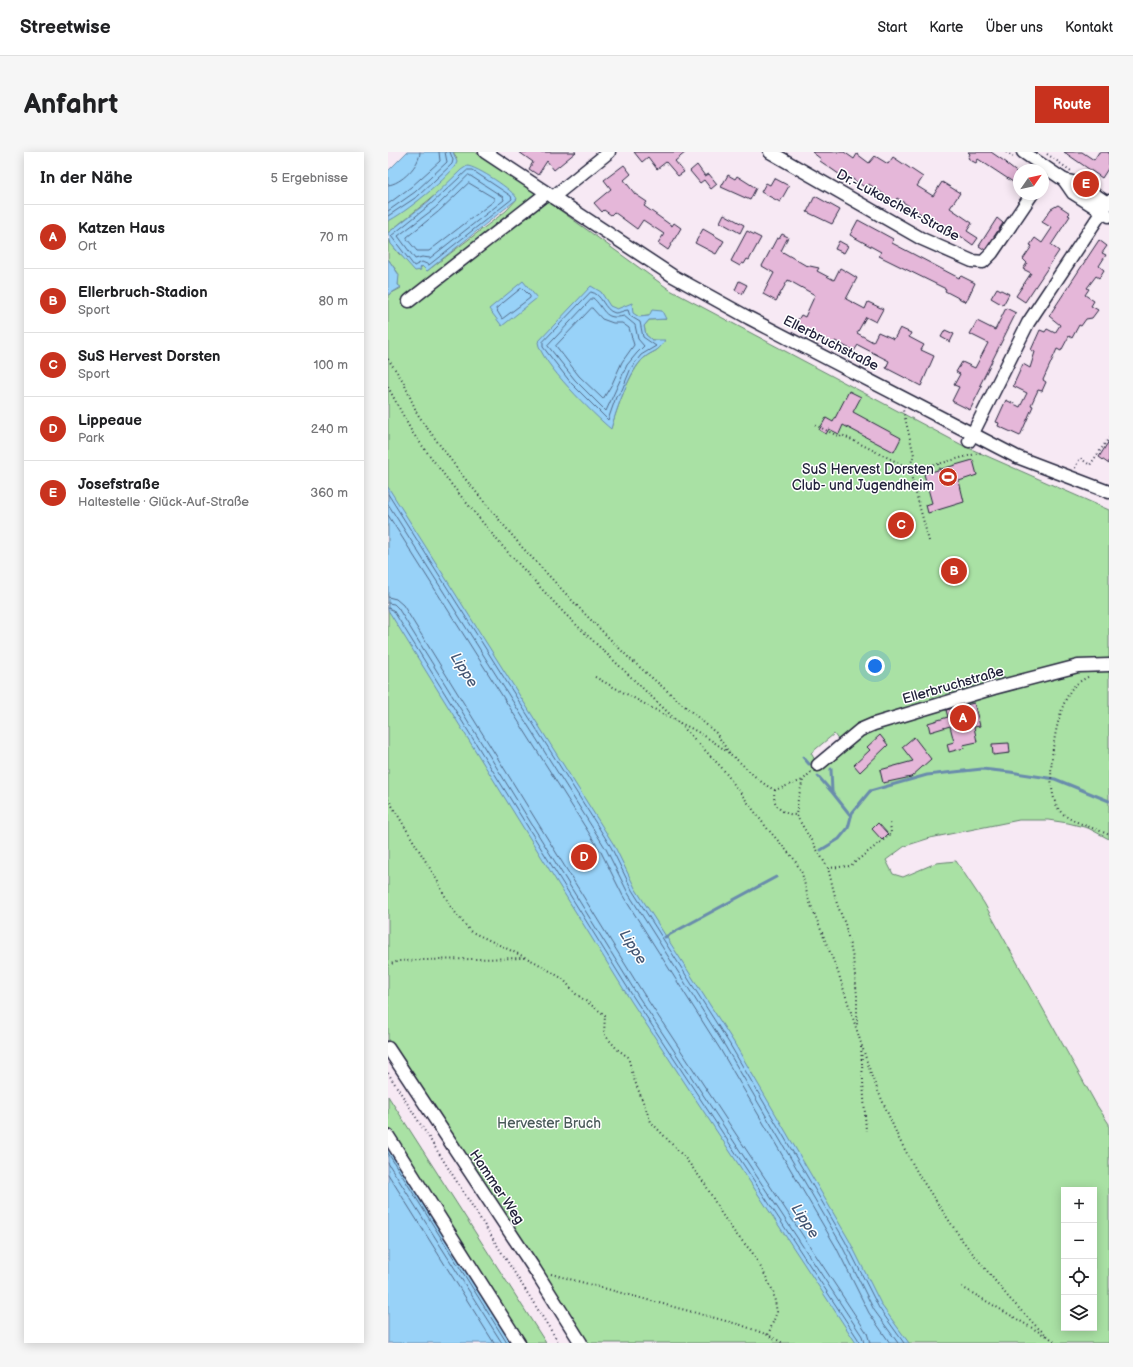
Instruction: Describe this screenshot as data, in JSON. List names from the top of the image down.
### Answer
{
  "streets": {
    "street": ["Dr.-Lukaschek-Straße", "Ellerbruchstraße", "Hammer Weg"]
  },
  "water": ["Lippe"],
  "parks": ["Hervester Bruch"],
  "places": {
    "sports": ["SuS Hervest Dorsten Club- und Jugendheim"]
  },
  "north": "top right",
  "page": {
    "header": "Streetwise",
    "nav": [
      "Start",
      "Karte",
      "Über uns",
      "Kontakt"
    ],
    "buttons": "Route",
    "title": "Anfahrt",
    "heading": ["In der Nähe", "5 Ergebnisse"],
    "pins": [
      "E",
      "C",
      "B",
      "A",
      "D"
    ],
    "list": [
      {
        "mark": "A",
        "name": "Katzen Haus",
        "note": "Ort",
        "value": "70 m"
      },
      {
        "mark": "B",
        "name": "Ellerbruch-Stadion",
        "note": "Sport",
        "value": "80 m"
      },
      {
        "mark": "C",
        "name": "SuS Hervest Dorsten",
        "note": "Sport",
        "value": "100 m"
      },
      {
        "mark": "D",
        "name": "Lippeaue",
        "note": "Park",
        "value": "240 m"
      },
      {
        "mark": "E",
        "name": "Josefstraße",
        "note": "Haltestelle · Glück-Auf-Straße",
        "value": "360 m"
      }
    ],
    "map_buttons": ["+", "−"]
  }
}
